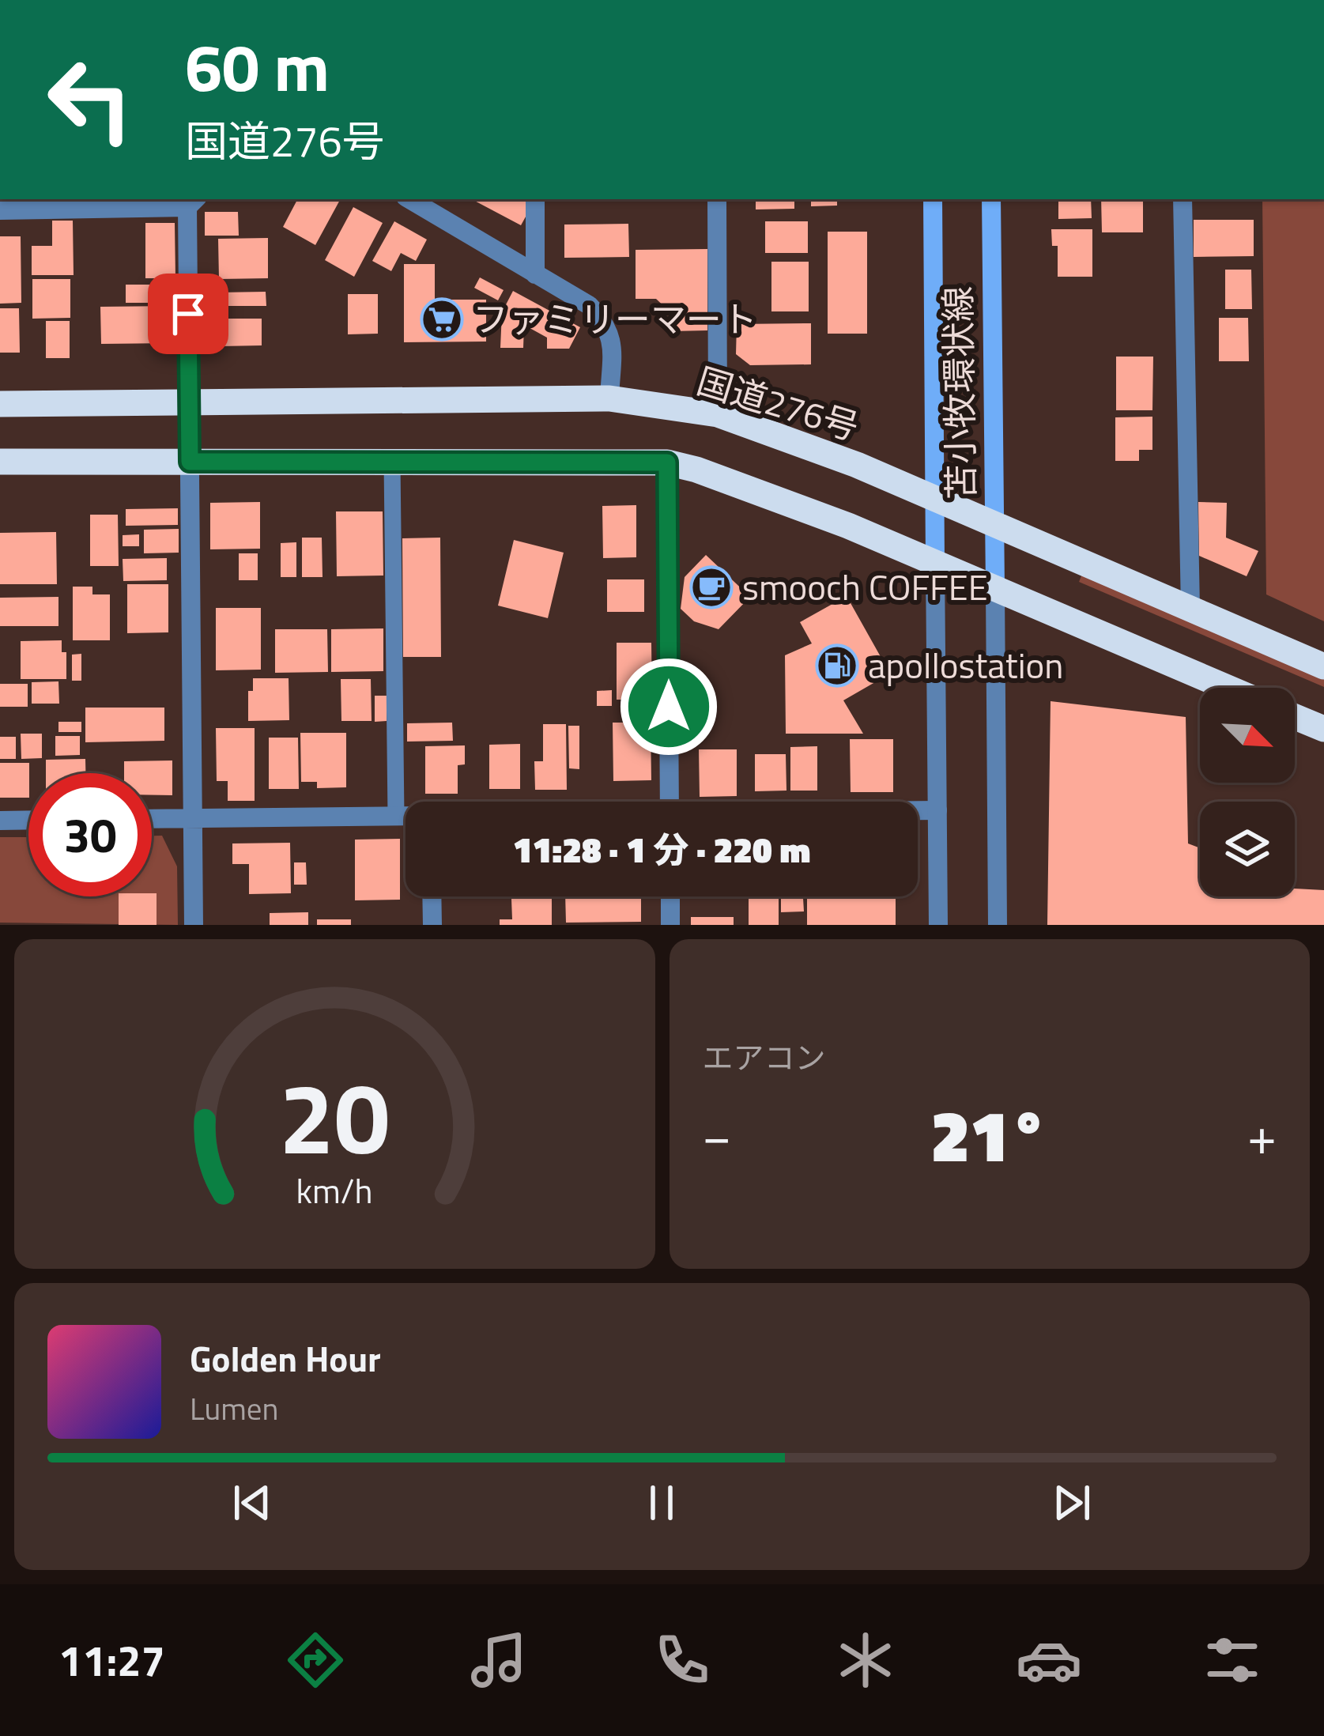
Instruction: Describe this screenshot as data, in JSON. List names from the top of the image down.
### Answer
{
  "streets": {
    "highway": ["国道276号"],
    "main road": ["苫小牧環状線"]
  },
  "crossings": [
    ["苫小牧環状線", "国道276号"]
  ],
  "places": {
    "supermarket": ["ファミリーマート"],
    "cafe": ["smooch COFFEE"],
    "fuel station": ["apollostation"]
  },
  "north": "bottom right",
  "page": {
    "turn": ["60 m", "国道276号"],
    "limit": "30",
    "trip": "11:28 · 1 分 · 220 m",
    "tile": "エアコン",
    "heat": ["−", "21°", "+"],
    "song": ["Golden Hour", "Lumen"],
    "tabs": "11:27",
    "gauge": ["20", "km/h"]
  }
}
